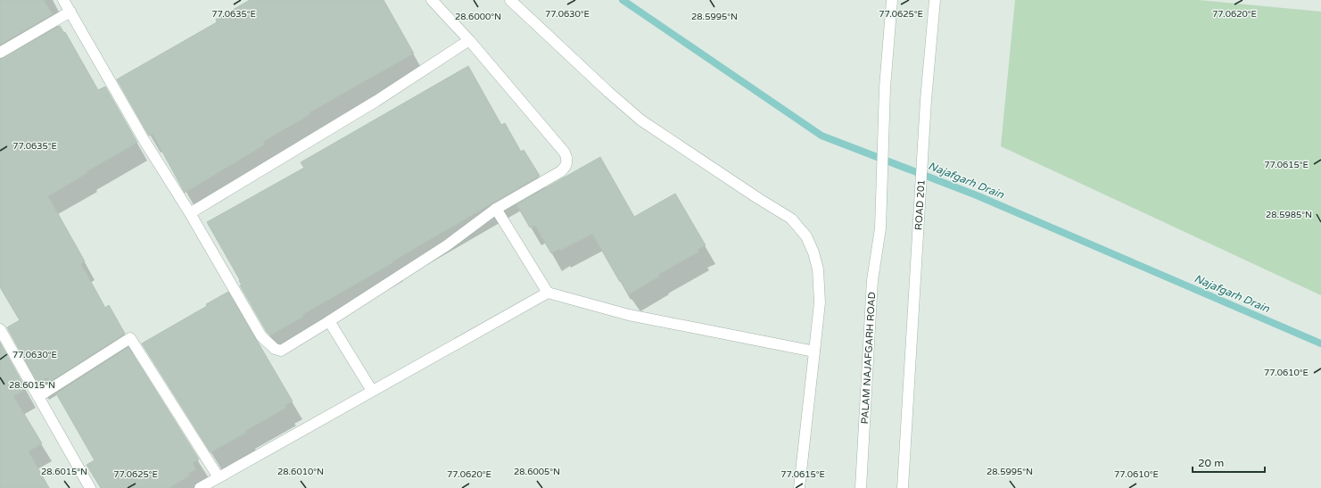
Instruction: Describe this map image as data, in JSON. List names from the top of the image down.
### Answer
{
  "streets": {
    "street": ["ROAD 201", "PALAM NAJAFGARH ROAD"]
  },
  "water": ["Najafgarh Drain"],
  "scale_bar": "20 m",
  "coordinates": [
    "77.0620°E",
    "77.0635°E",
    "77.0630°E",
    "77.0625°E",
    "28.6000°N",
    "28.5995°N",
    "77.0615°E",
    "28.5985°N",
    "77.0610°E",
    "28.6015°N",
    "28.6010°N",
    "28.6005°N"
  ]
}
